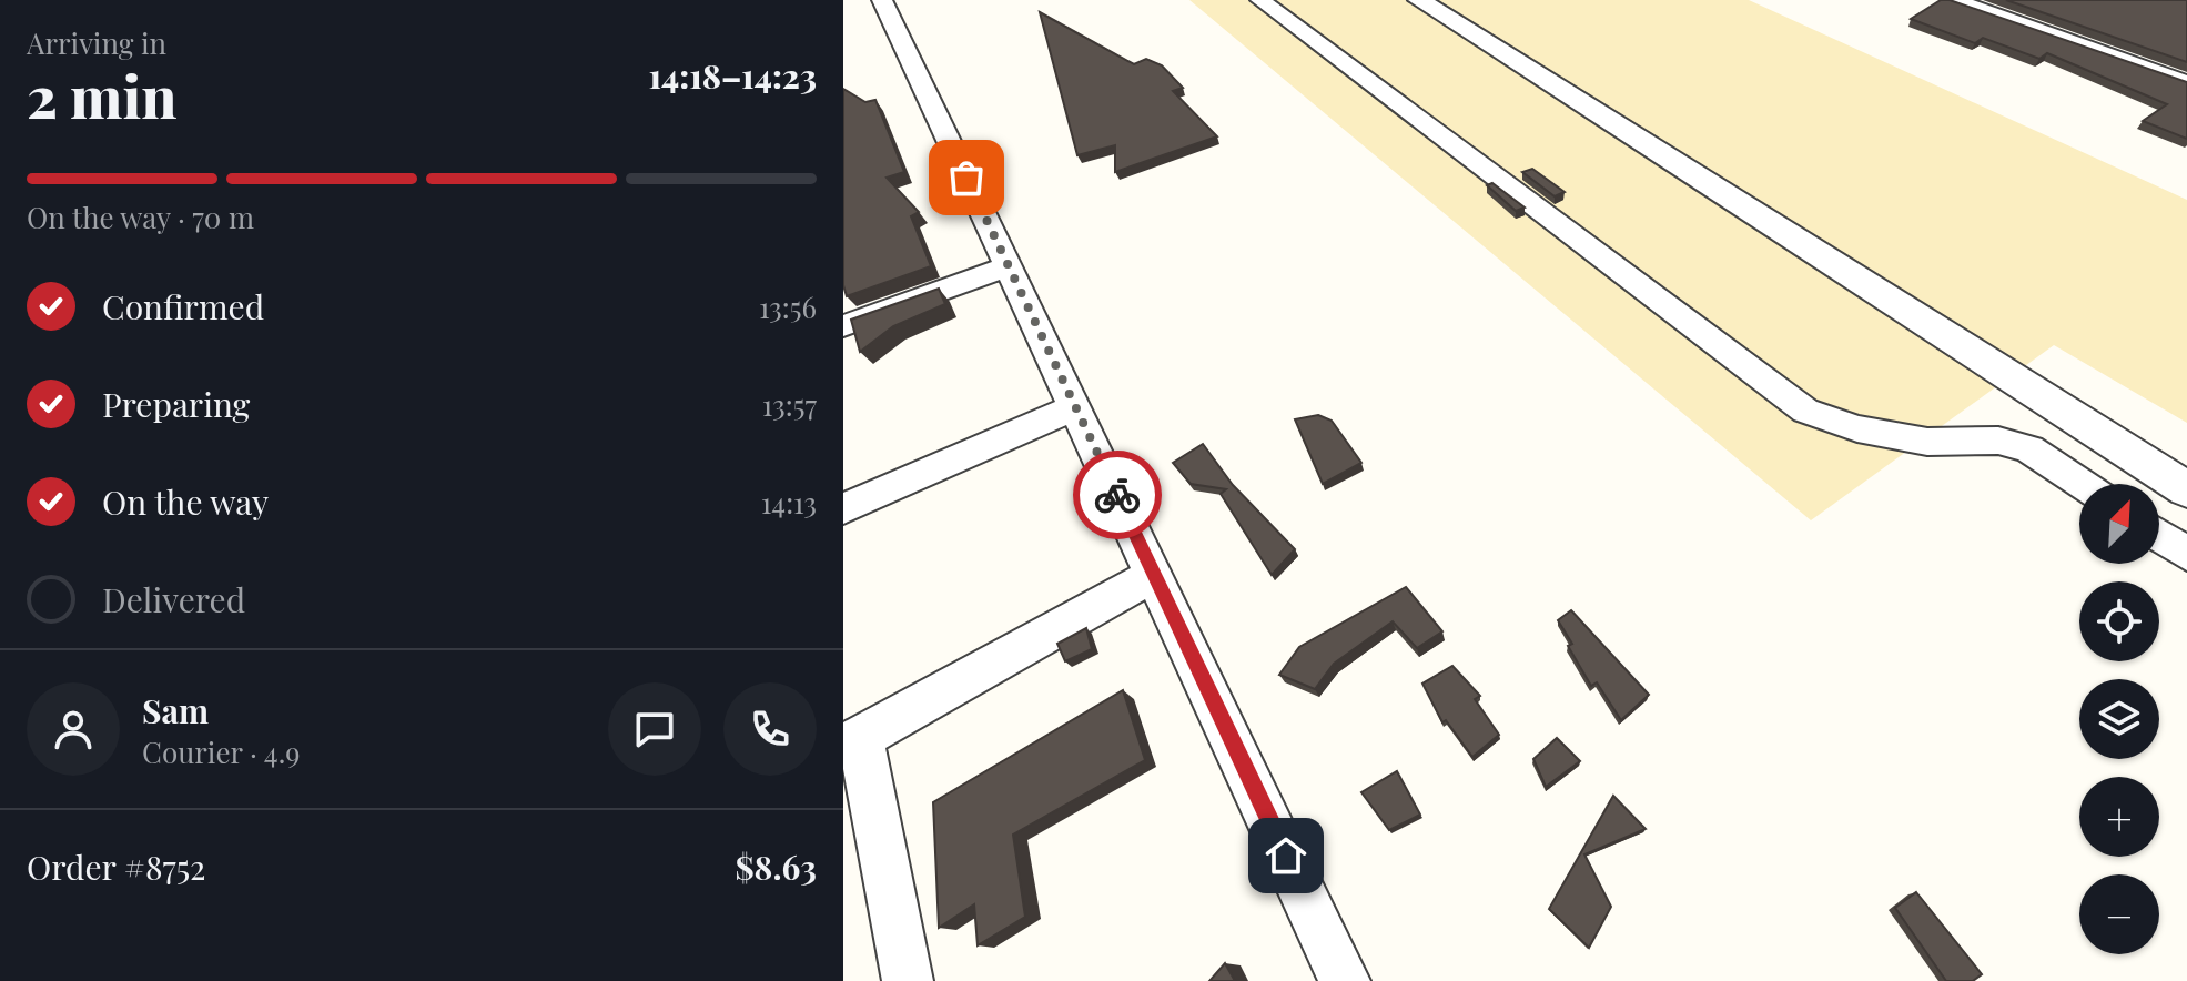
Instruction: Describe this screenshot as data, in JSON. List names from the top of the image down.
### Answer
{
  "north": "top right",
  "page": {
    "heading": ["2 min", "Arriving in", "14:18–14:23"],
    "panel": [
      "Sam",
      "Courier · 4.9",
      "Order #8752",
      "$8.63"
    ],
    "bar": "On the way · 70 m",
    "list": [
      ["Confirmed", "13:56"],
      ["Preparing", "13:57"],
      ["On the way", "14:13"],
      "Delivered"
    ],
    "map_buttons": ["+", "−"]
  }
}
